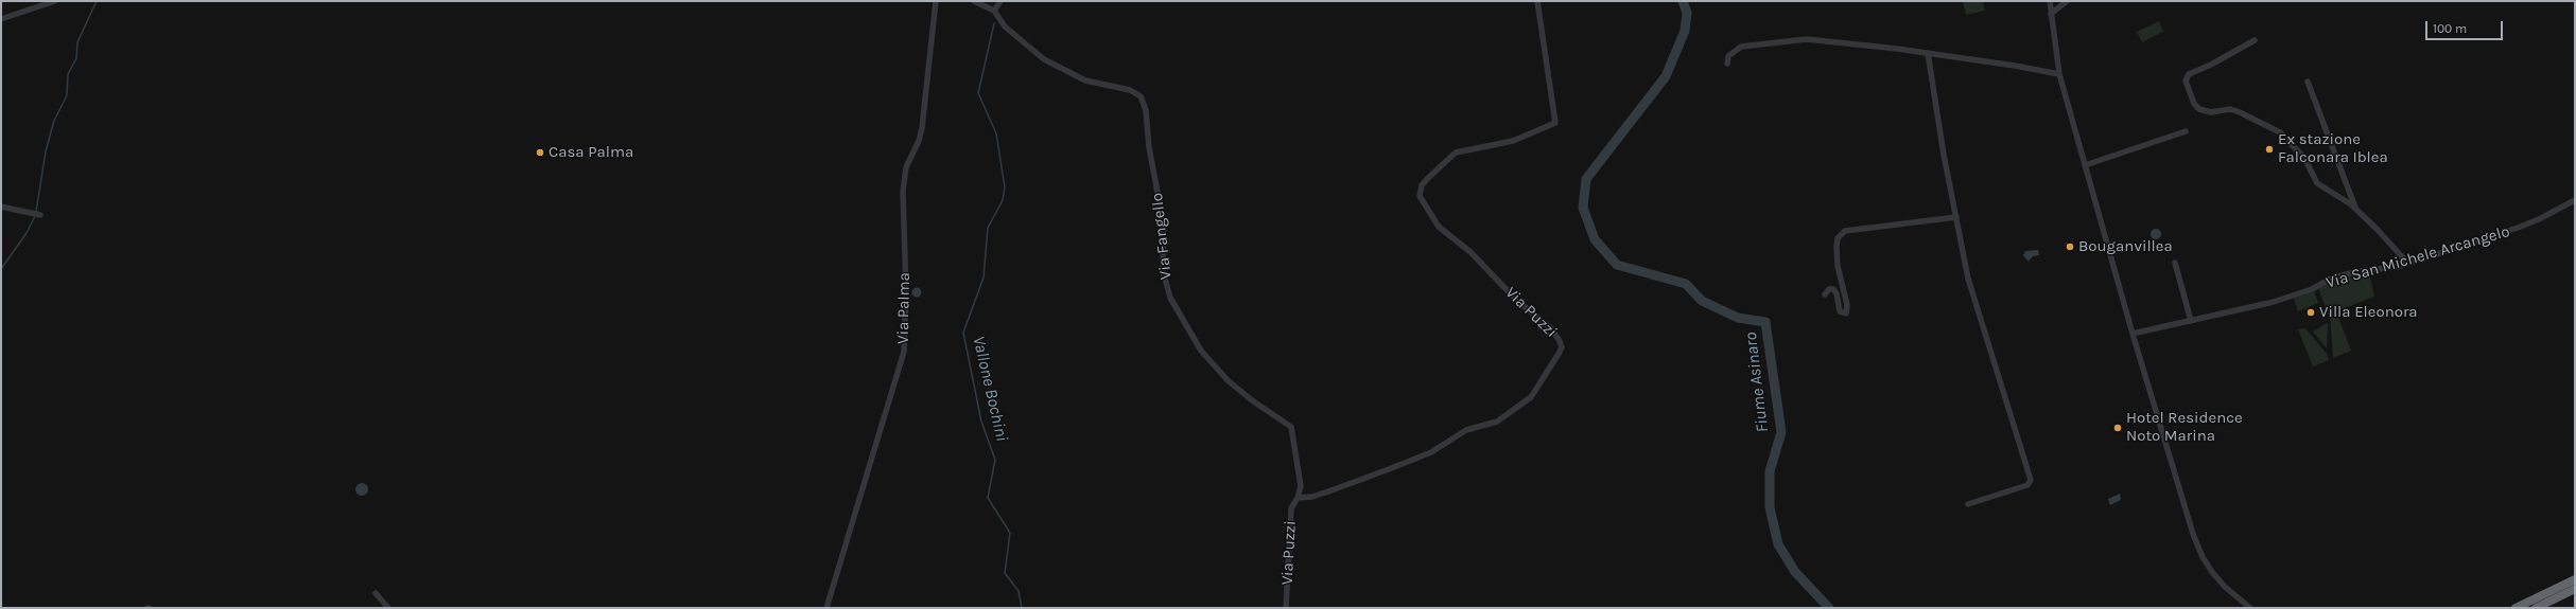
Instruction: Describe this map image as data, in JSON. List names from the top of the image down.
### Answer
{
  "streets": {
    "street": [
      "Via Fangello",
      "Via San Michele Arcangelo",
      "Via Palma",
      "Via Puzzi"
    ]
  },
  "crossings": [
    ["Via Fangello", "Via Puzzi"]
  ],
  "water": ["Fiume Asinaro", "Vallone Bochini"],
  "places": [
    "Ex stazione Falconara Iblea",
    "Casa Palma",
    "Bouganvillea",
    "Villa Eleonora",
    "Hotel Residence Noto Marina"
  ],
  "scale_bar": "100 m"
}
